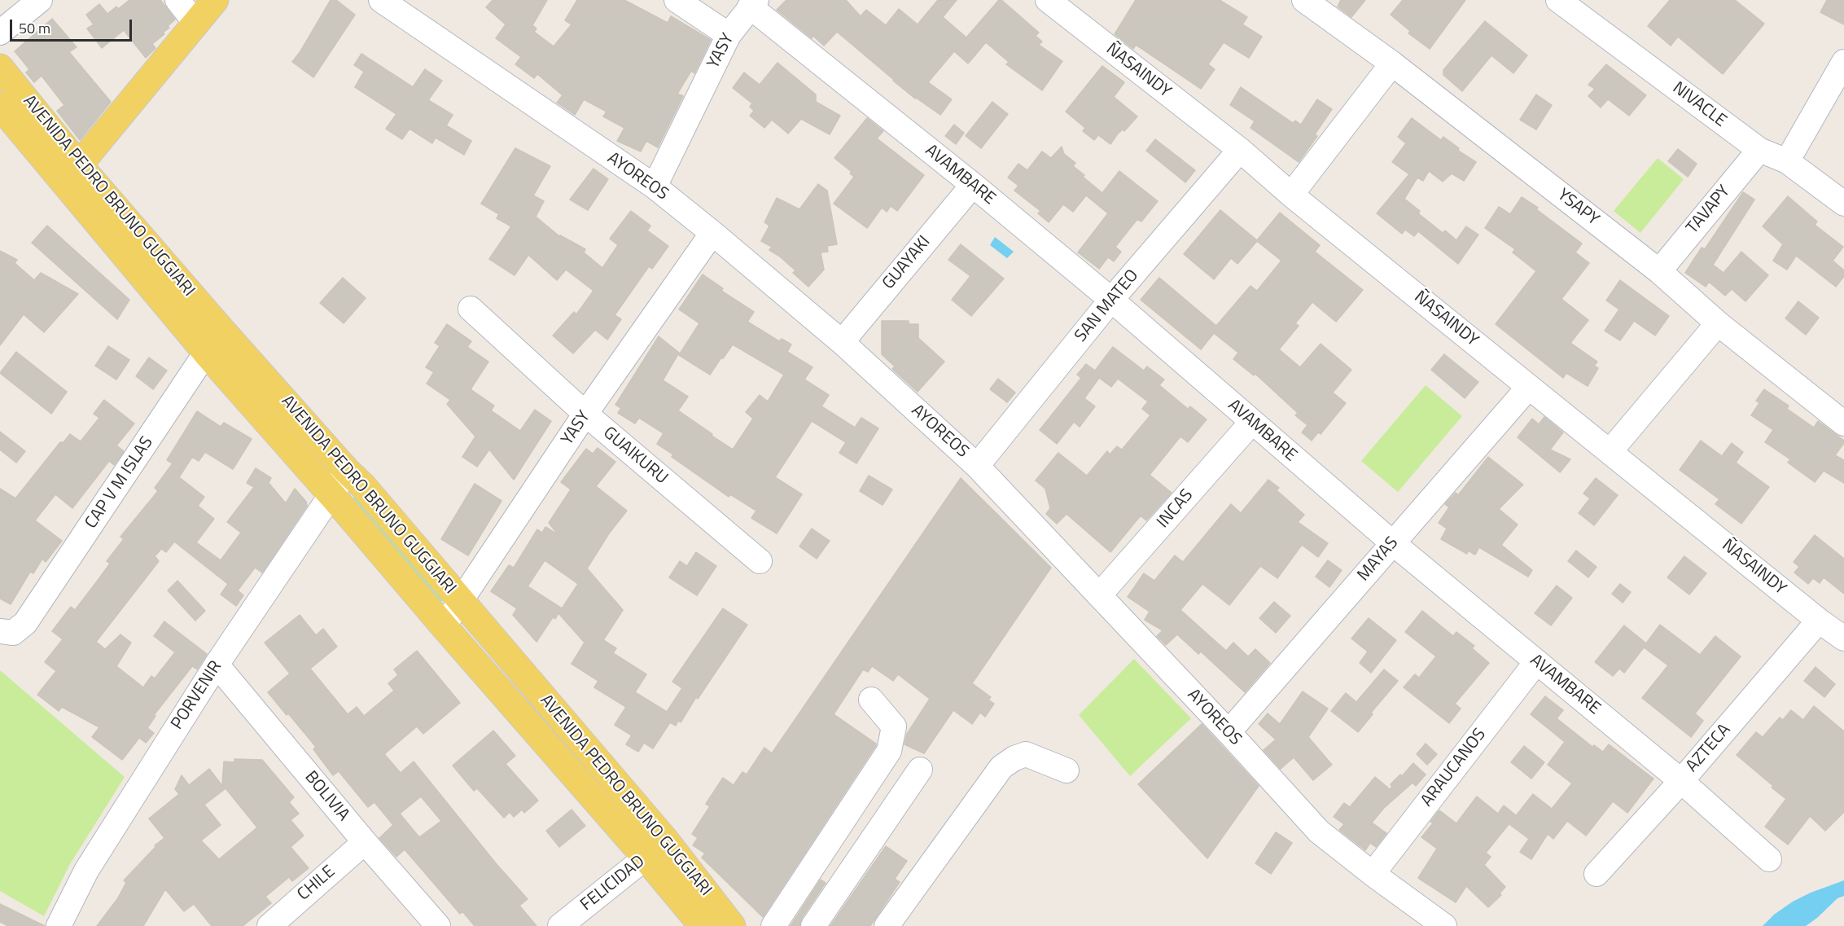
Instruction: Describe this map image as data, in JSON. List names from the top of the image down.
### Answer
{
  "streets": {
    "main road": ["AVENIDA PEDRO BRUNO GUGGIARI"],
    "street": [
      "YASY",
      "ÑASAINDY",
      "NIVACLE",
      "AVAMBARE",
      "AYOREOS",
      "YSAPY",
      "TAVAPY",
      "GUAYAKI",
      "SAN MATEO",
      "GUAIKURU",
      "CAP V M ISLAS",
      "INCAS",
      "MAYAS",
      "PORVENIR",
      "AZTECA",
      "ARAUCANOS",
      "BOLIVIA",
      "CHILE",
      "FELICIDAD"
    ]
  },
  "crossings": [
    ["YASY", "AVAMBARE"],
    ["YASY", "AYOREOS"],
    ["YASY", "AVENIDA PEDRO BRUNO GUGGIARI"],
    ["YASY", "GUAIKURU"],
    ["ÑASAINDY", "SAN MATEO"],
    ["ÑASAINDY", "MAYAS"],
    ["ÑASAINDY", "AZTECA"],
    ["NIVACLE", "TAVAPY"],
    ["AVAMBARE", "GUAYAKI"],
    ["AVAMBARE", "SAN MATEO"],
    ["AVAMBARE", "INCAS"],
    ["AVAMBARE", "MAYAS"],
    ["AVAMBARE", "AZTECA"],
    ["AVAMBARE", "ARAUCANOS"],
    ["AYOREOS", "GUAYAKI"],
    ["AYOREOS", "SAN MATEO"],
    ["AYOREOS", "INCAS"],
    ["AYOREOS", "MAYAS"],
    ["AYOREOS", "ARAUCANOS"],
    ["AVENIDA PEDRO BRUNO GUGGIARI", "CAP V M ISLAS"],
    ["AVENIDA PEDRO BRUNO GUGGIARI", "PORVENIR"],
    ["AVENIDA PEDRO BRUNO GUGGIARI", "FELICIDAD"],
    ["YSAPY", "TAVAPY"],
    ["PORVENIR", "BOLIVIA"],
    ["BOLIVIA", "CHILE"]
  ],
  "scale_bar": "50 m"
}
